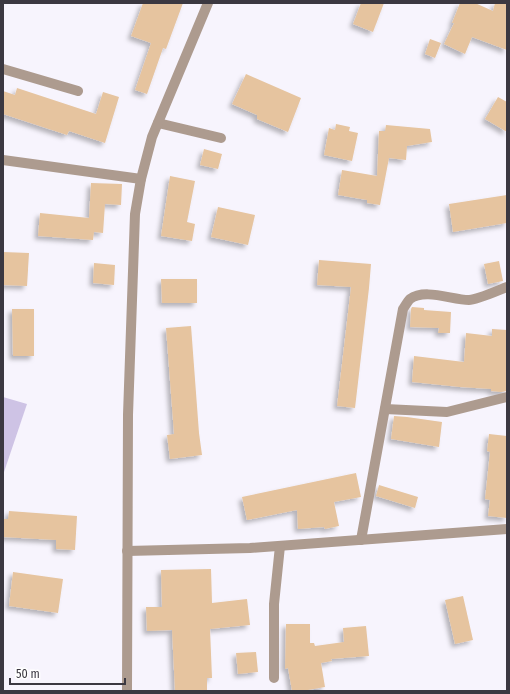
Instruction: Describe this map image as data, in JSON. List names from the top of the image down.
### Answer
{
  "scale_bar": "50 m"
}
